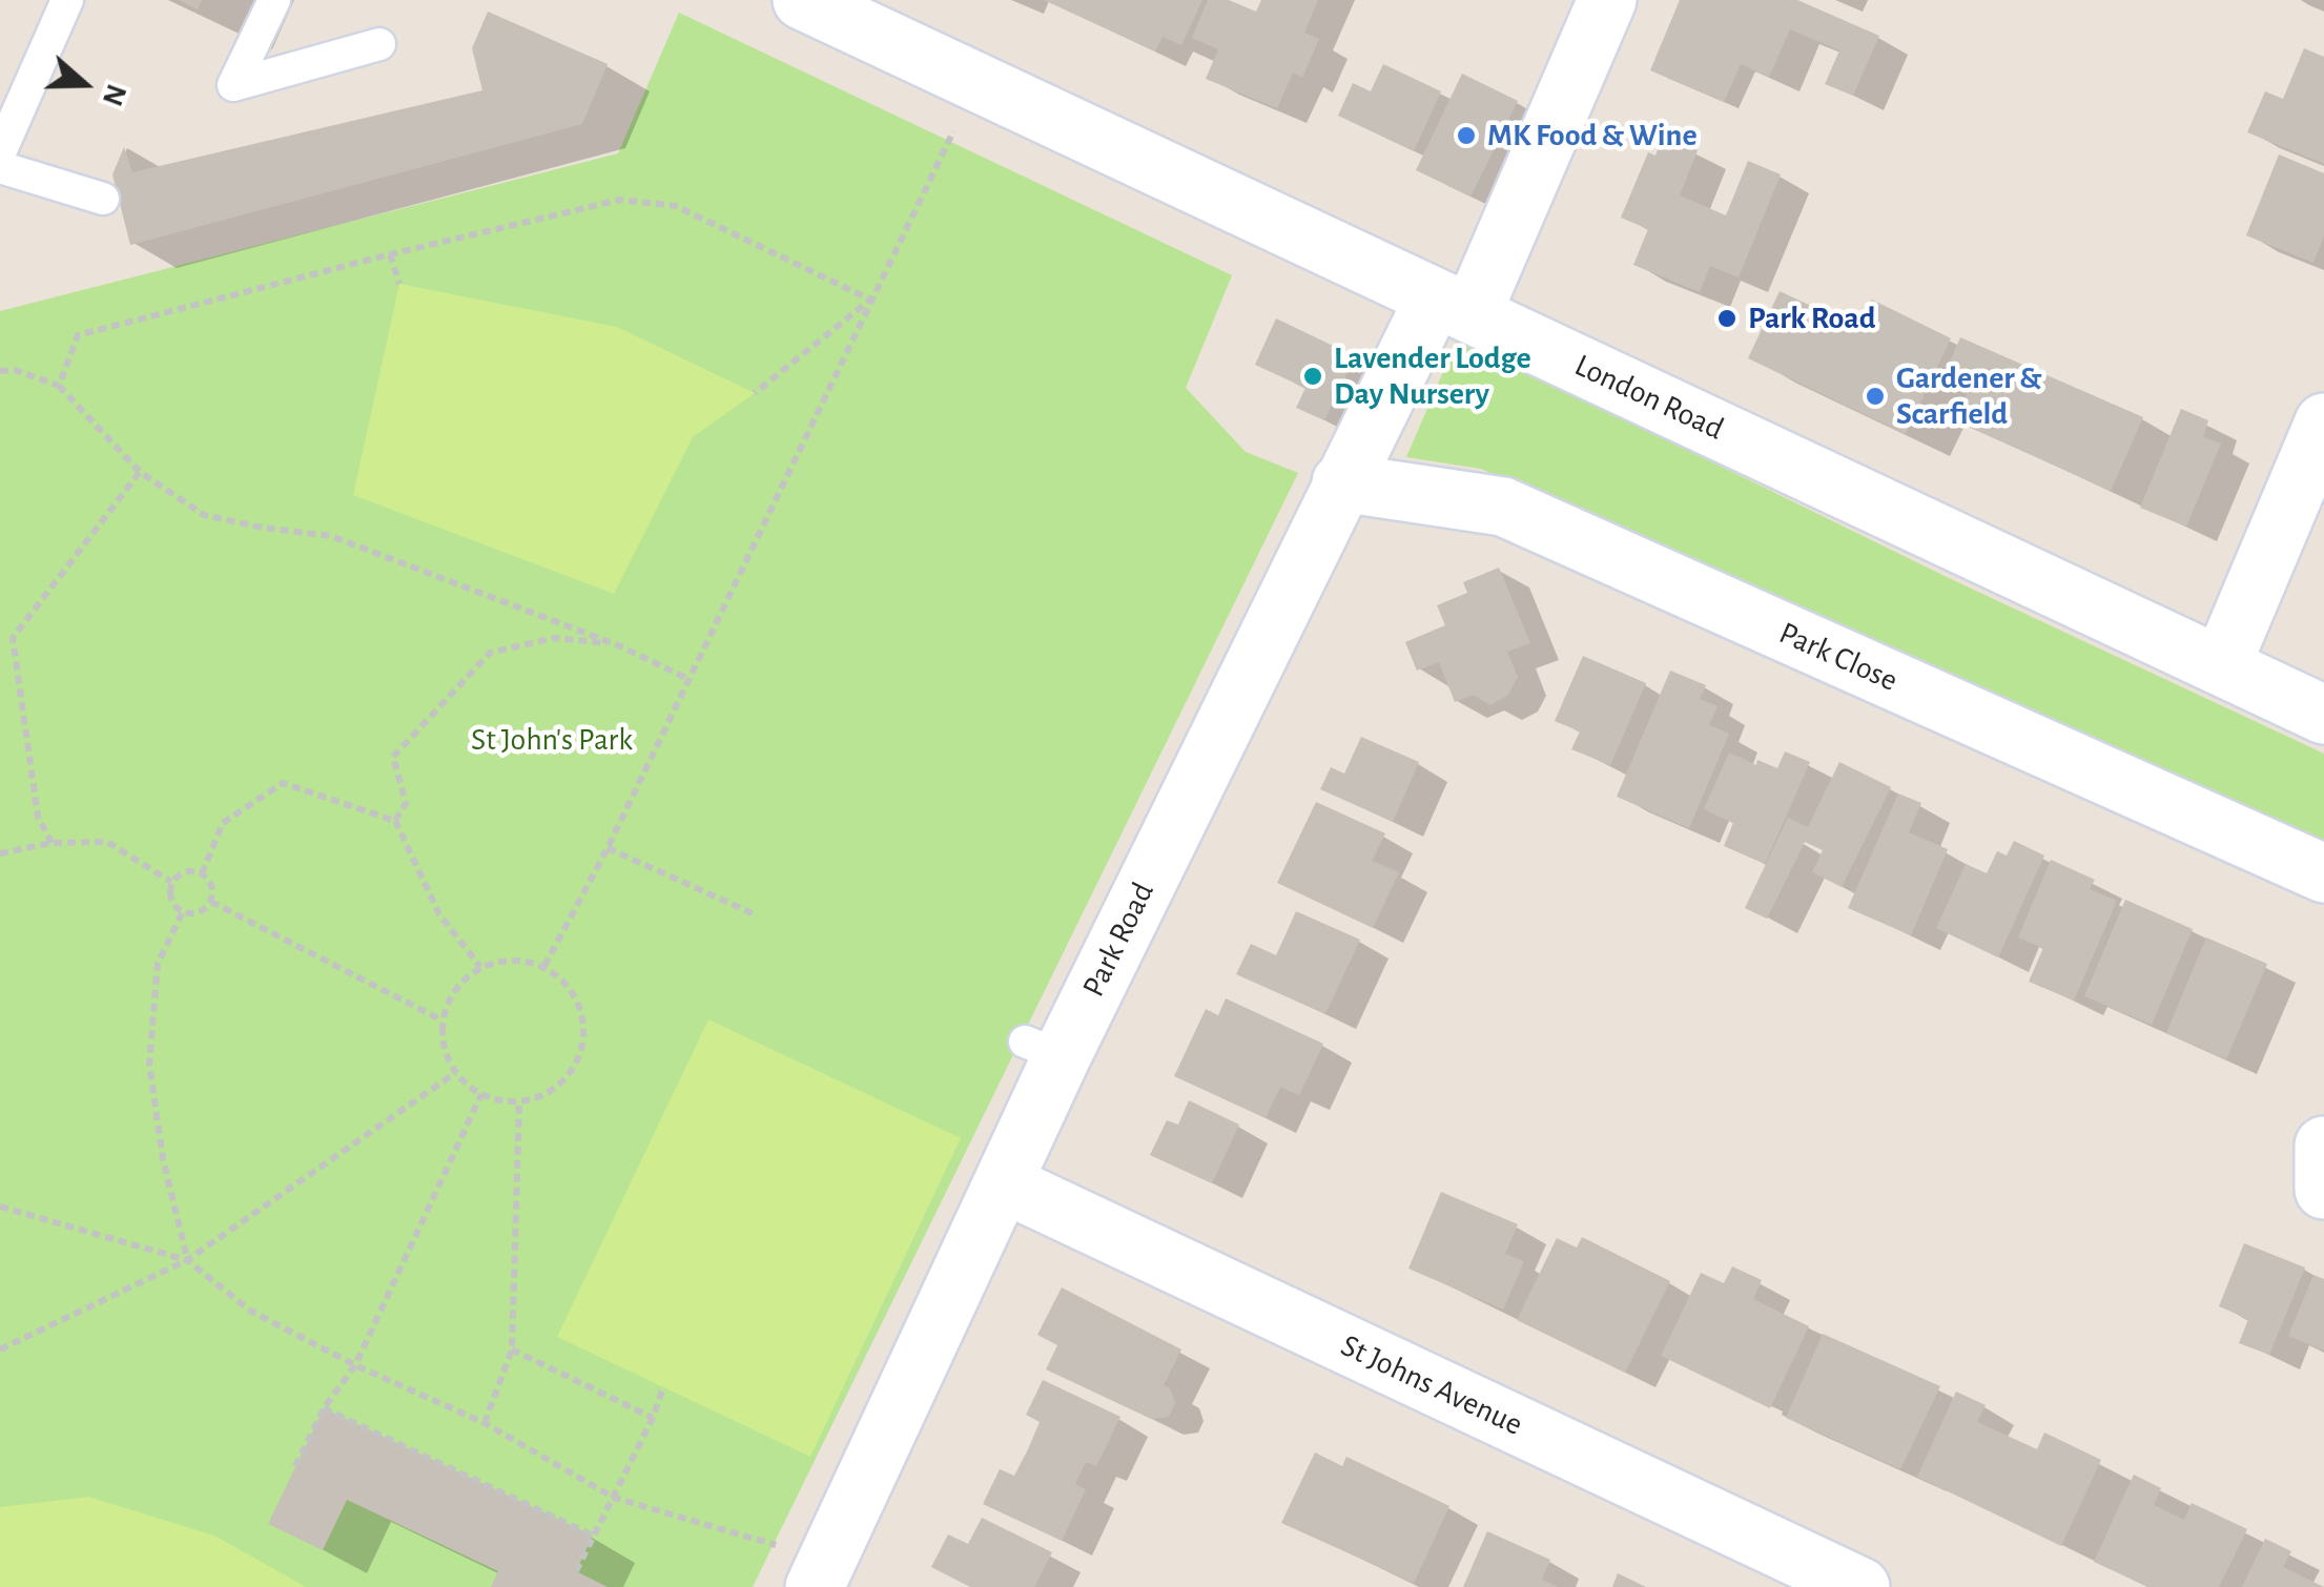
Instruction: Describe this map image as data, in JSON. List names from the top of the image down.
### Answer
{
  "streets": {
    "street": [
      "London Road",
      "Park Close",
      "Park Road",
      "St Johns Avenue"
    ]
  },
  "crossings": [
    ["London Road", "Park Road"],
    ["Park Close", "Park Road"],
    ["Park Road", "St Johns Avenue"]
  ],
  "parks": ["St John's Park"],
  "places": [
    "MK Food & Wine",
    "Park Road",
    "Lavender Lodge Day Nursery",
    "Gardener & Scarfield"
  ],
  "north": "right"
}
